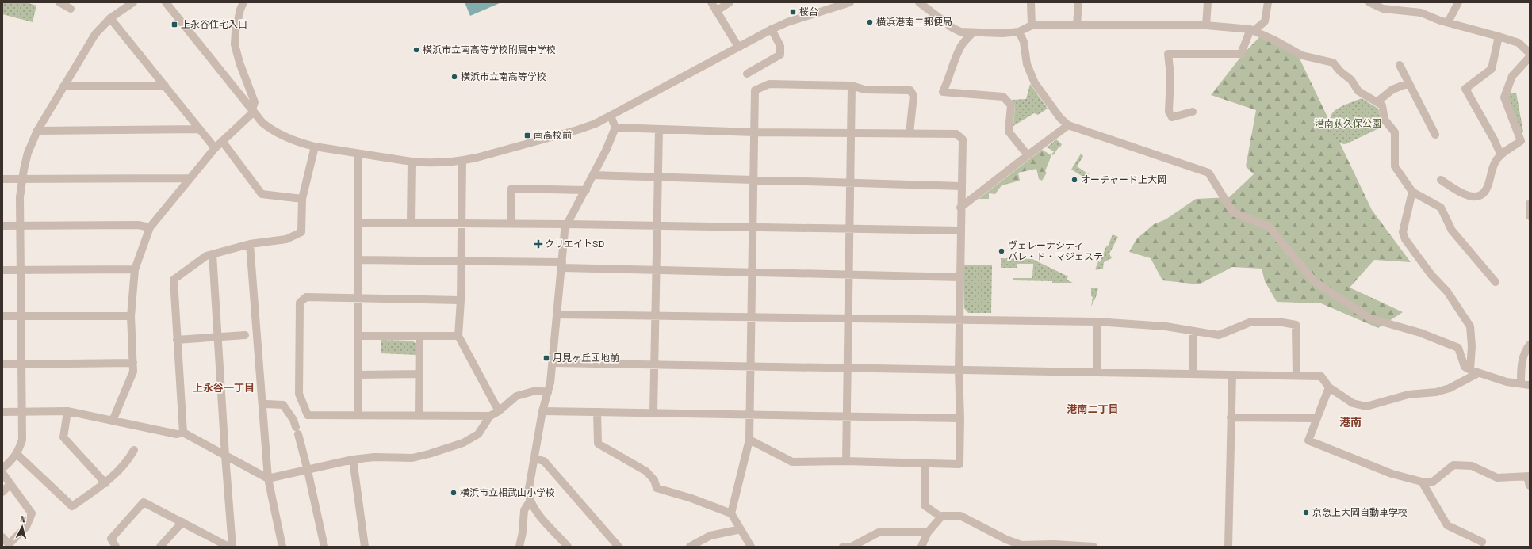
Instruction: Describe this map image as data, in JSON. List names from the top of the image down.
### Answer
{
  "districts": ["上永谷一丁目", "港南二丁目", "港南"],
  "parks": ["港南荻久保公園"],
  "places": {
    "transit": [
      "桜台",
      "上永谷住宅入口",
      "南高校前",
      "月見ヶ丘団地前"
    ],
    "other": [
      "横浜港南二郵便局",
      "横浜市立南高等学校附属中学校",
      "横浜市立南高等学校",
      "オーチャード上大岡",
      "ヴェレーナシティ パレ・ド・マジェステ",
      "横浜市立相武山小学校",
      "京急上大岡自動車学校"
    ],
    "health": ["クリエイトSD"]
  },
  "north": "top"
}
